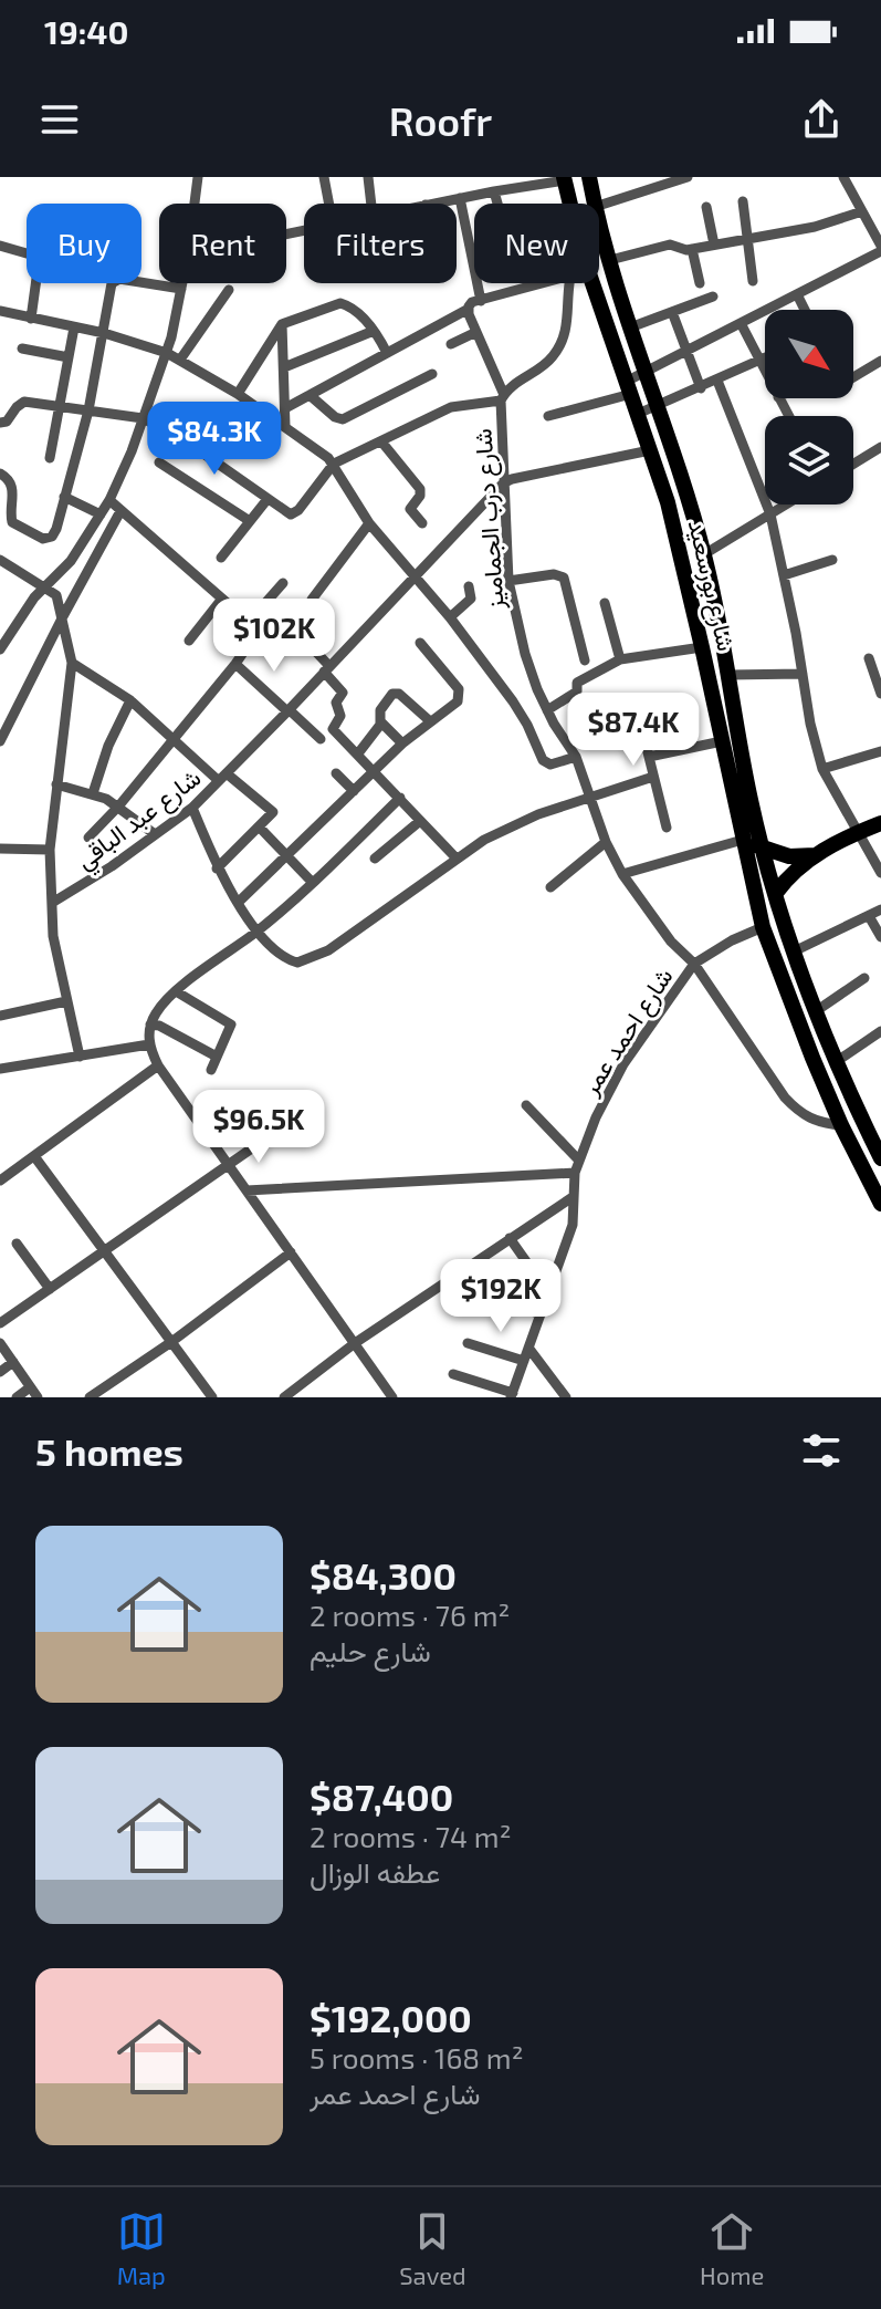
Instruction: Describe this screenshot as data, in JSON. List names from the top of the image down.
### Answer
{
  "streets": {
    "main road": ["شارع بورسعيد"],
    "street": ["شارع درب الجماميز", "شارع عبد الباقي", "شارع احمد عمر"]
  },
  "crossings": [
    ["شارع درب الجماميز", "شارع بورسعيد"],
    ["شارع درب الجماميز", "شارع عبد الباقي"],
    ["شارع درب الجماميز", "شارع احمد عمر"],
    ["شارع بورسعيد", "شارع احمد عمر"]
  ],
  "north": "bottom right",
  "page": {
    "status": "19:40",
    "header": "Roofr",
    "chip": [
      "Buy",
      "Rent",
      "Filters",
      "New"
    ],
    "price": [
      "$84.3K",
      "$102K",
      "$87.4K",
      "$96.5K",
      "$192K"
    ],
    "heading": "5 homes",
    "list": [
      {
        "name": "$84,300",
        "note": "2 rooms · 76 m² · شارع حليم"
      },
      {
        "name": "$87,400",
        "note": "2 rooms · 74 m² · عطفه الوزال"
      },
      {
        "name": "$192,000",
        "note": "5 rooms · 168 m² · شارع احمد عمر"
      }
    ],
    "tabs": ["Map", "Saved", "Home"]
  }
}
